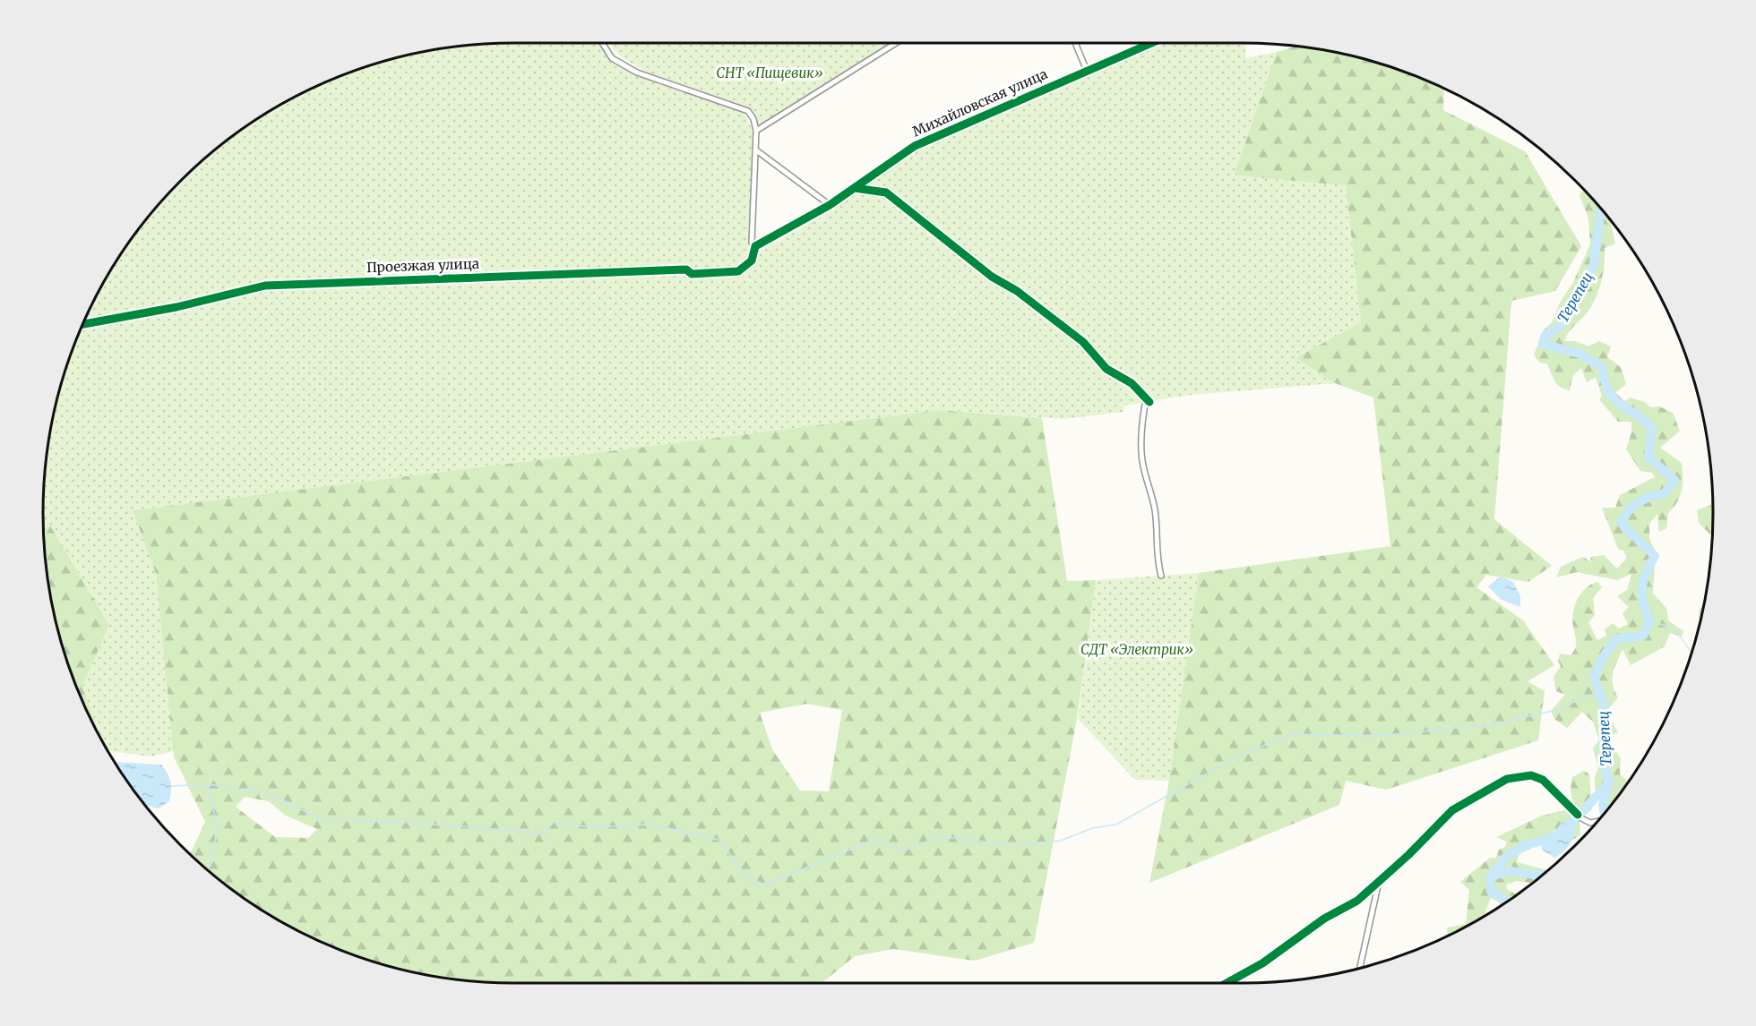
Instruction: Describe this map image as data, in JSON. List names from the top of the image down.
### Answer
{
  "streets": {
    "street": ["Михайловская улица", "Проезжая улица"]
  },
  "crossings": [
    ["Михайловская улица", "Проезжая улица"]
  ],
  "water": ["Терепец"],
  "parks": ["СНТ «Пищевик»", "СДТ «Электрик»"]
}
